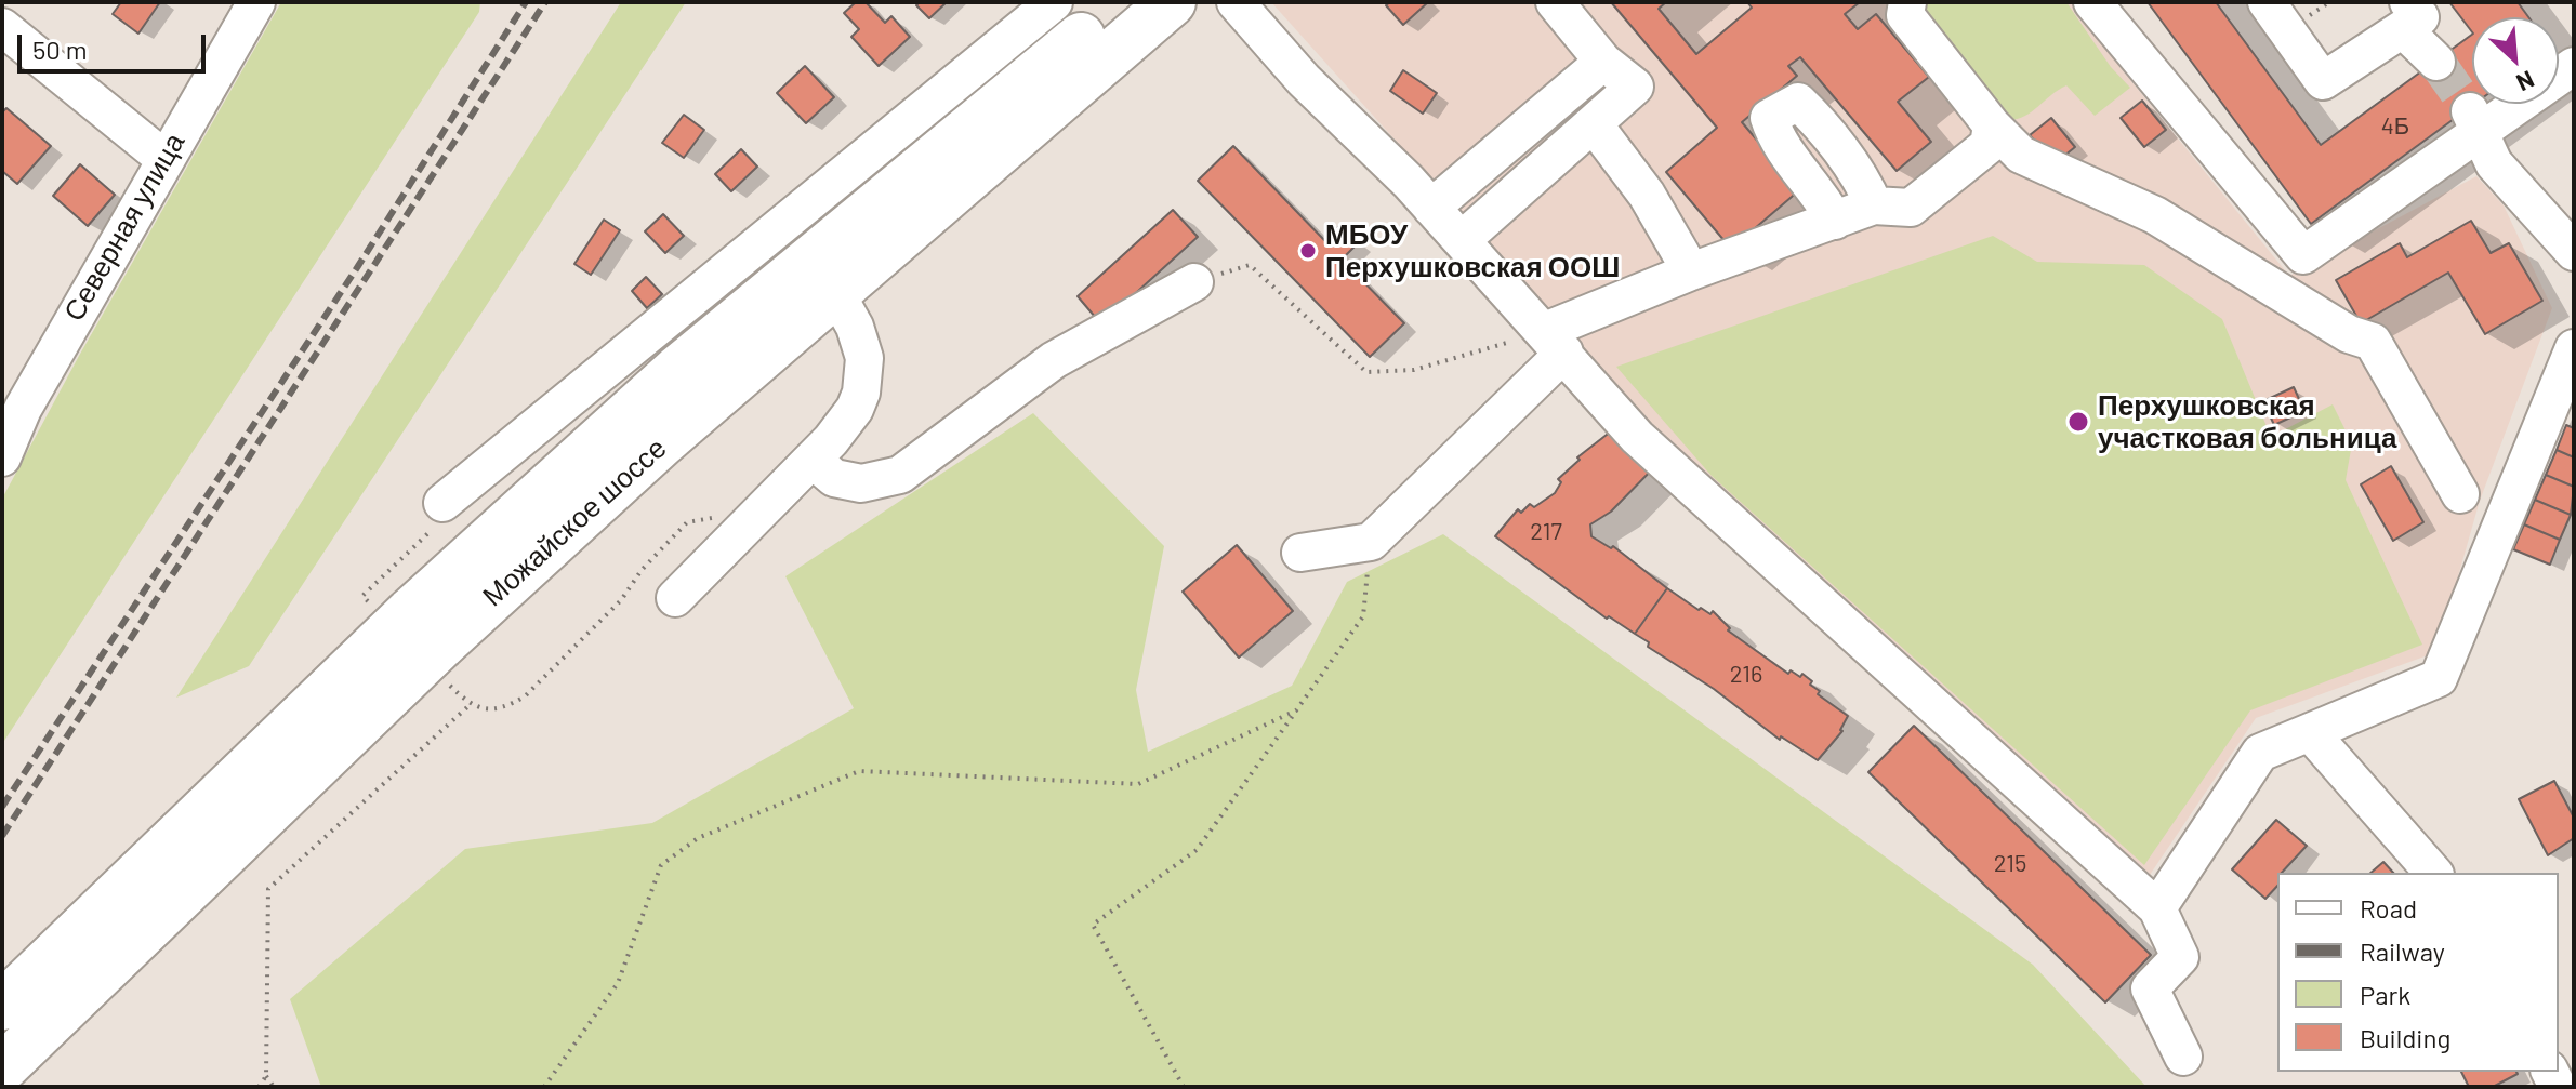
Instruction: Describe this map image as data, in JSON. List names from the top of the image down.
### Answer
{
  "streets": {
    "main road": ["Можайское шоссе"],
    "street": ["Северная улица"]
  },
  "places": ["МБОУ Перхушковская ООШ", "Перхушковская участковая больница"],
  "house_numbers": [
    "4Б",
    "217",
    "216",
    "215"
  ],
  "legend": [
    "Road",
    "Railway",
    "Park",
    "Building"
  ],
  "scale_bar": "50 m",
  "north": "bottom right"
}
